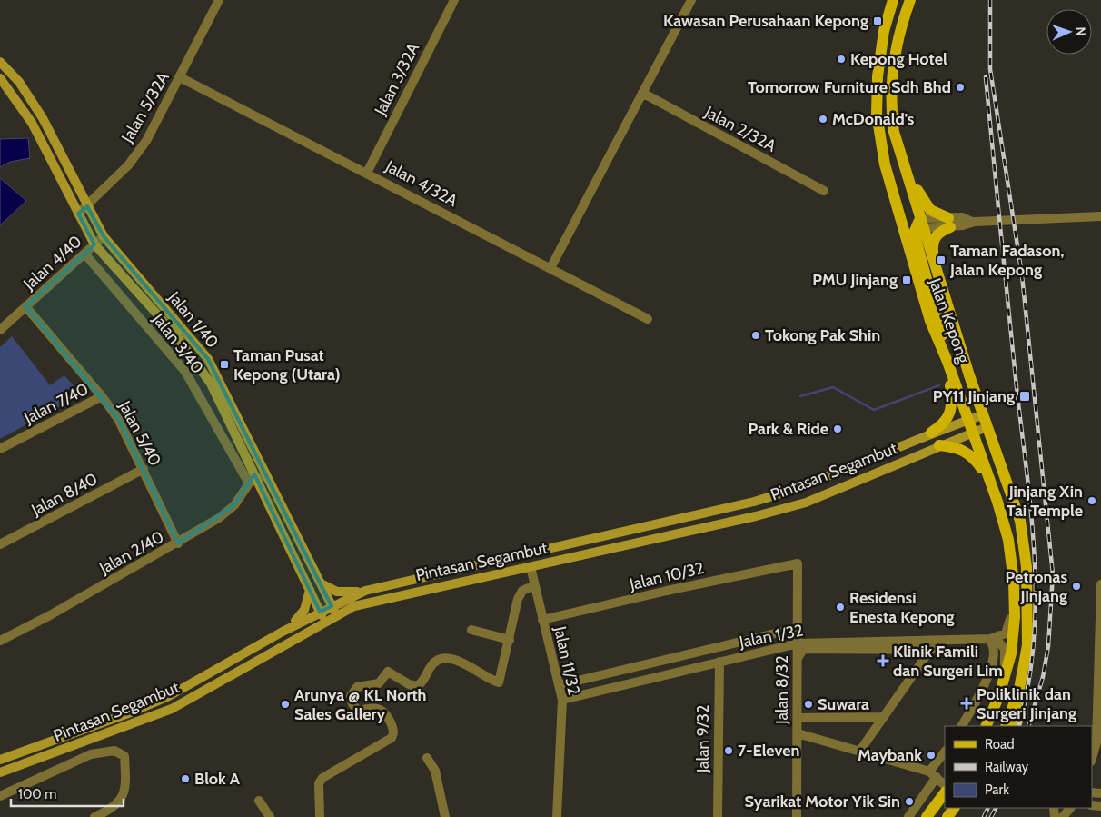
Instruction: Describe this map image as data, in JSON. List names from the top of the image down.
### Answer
{
  "streets": {
    "main road": ["Jalan 1/40", "Jalan Kepong", "Pintasan Segambut"],
    "street": [
      "Jalan 3/32A",
      "Jalan 5/32A",
      "Jalan 2/32A",
      "Jalan 4/32A",
      "Jalan 4/40",
      "Jalan 3/40",
      "Jalan 7/40",
      "Jalan 5/40",
      "Jalan 8/40",
      "Jalan 2/40",
      "Jalan 10/32",
      "Jalan 1/32",
      "Jalan 11/32",
      "Jalan 8/32",
      "Jalan 9/32"
    ]
  },
  "crossings": [
    ["Jalan 3/32A", "Jalan 4/32A"],
    ["Jalan 5/32A", "Jalan 4/32A"],
    ["Jalan 5/32A", "Jalan 1/40"],
    ["Jalan 4/40", "Jalan 1/40"],
    ["Jalan 4/40", "Jalan 3/40"],
    ["Jalan 4/40", "Jalan 5/40"],
    ["Jalan 1/40", "Jalan 3/40"],
    ["Jalan 1/40", "Pintasan Segambut"],
    ["Jalan 1/40", "Jalan 2/40"],
    ["Jalan Kepong", "Pintasan Segambut"],
    ["Jalan 3/40", "Jalan 2/40"],
    ["Jalan 7/40", "Jalan 5/40"],
    ["Jalan 5/40", "Jalan 8/40"],
    ["Jalan 5/40", "Jalan 2/40"],
    ["Pintasan Segambut", "Jalan 11/32"],
    ["Jalan 10/32", "Jalan 11/32"],
    ["Jalan 10/32", "Jalan 8/32"],
    ["Jalan 1/32", "Jalan 11/32"],
    ["Jalan 1/32", "Jalan 8/32"],
    ["Jalan 1/32", "Jalan 9/32"]
  ],
  "places": {
    "transit": [
      "Kawasan Perusahaan Kepong",
      "Taman Fadason, Jalan Kepong",
      "PMU Jinjang",
      "Taman Pusat Kepong (Utara)",
      "PY11 Jinjang"
    ],
    "other": [
      "Kepong Hotel",
      "Tomorrow Furniture Sdh Bhd",
      "McDonald's",
      "Tokong Pak Shin",
      "Park & Ride",
      "Jinjang Xin Tai Temple",
      "Petronas Jinjang",
      "Residensi Enesta Kepong",
      "Arunya @ KL North Sales Gallery",
      "Suwara",
      "7-Eleven",
      "Maybank",
      "Blok A",
      "Syarikat Motor Yik Sin"
    ],
    "health": ["Klinik Famili dan Surgeri Lim", "Poliklinik dan Surgeri Jinjang"]
  },
  "legend": ["Road", "Railway", "Park"],
  "scale_bar": "100 m",
  "north": "right"
}
